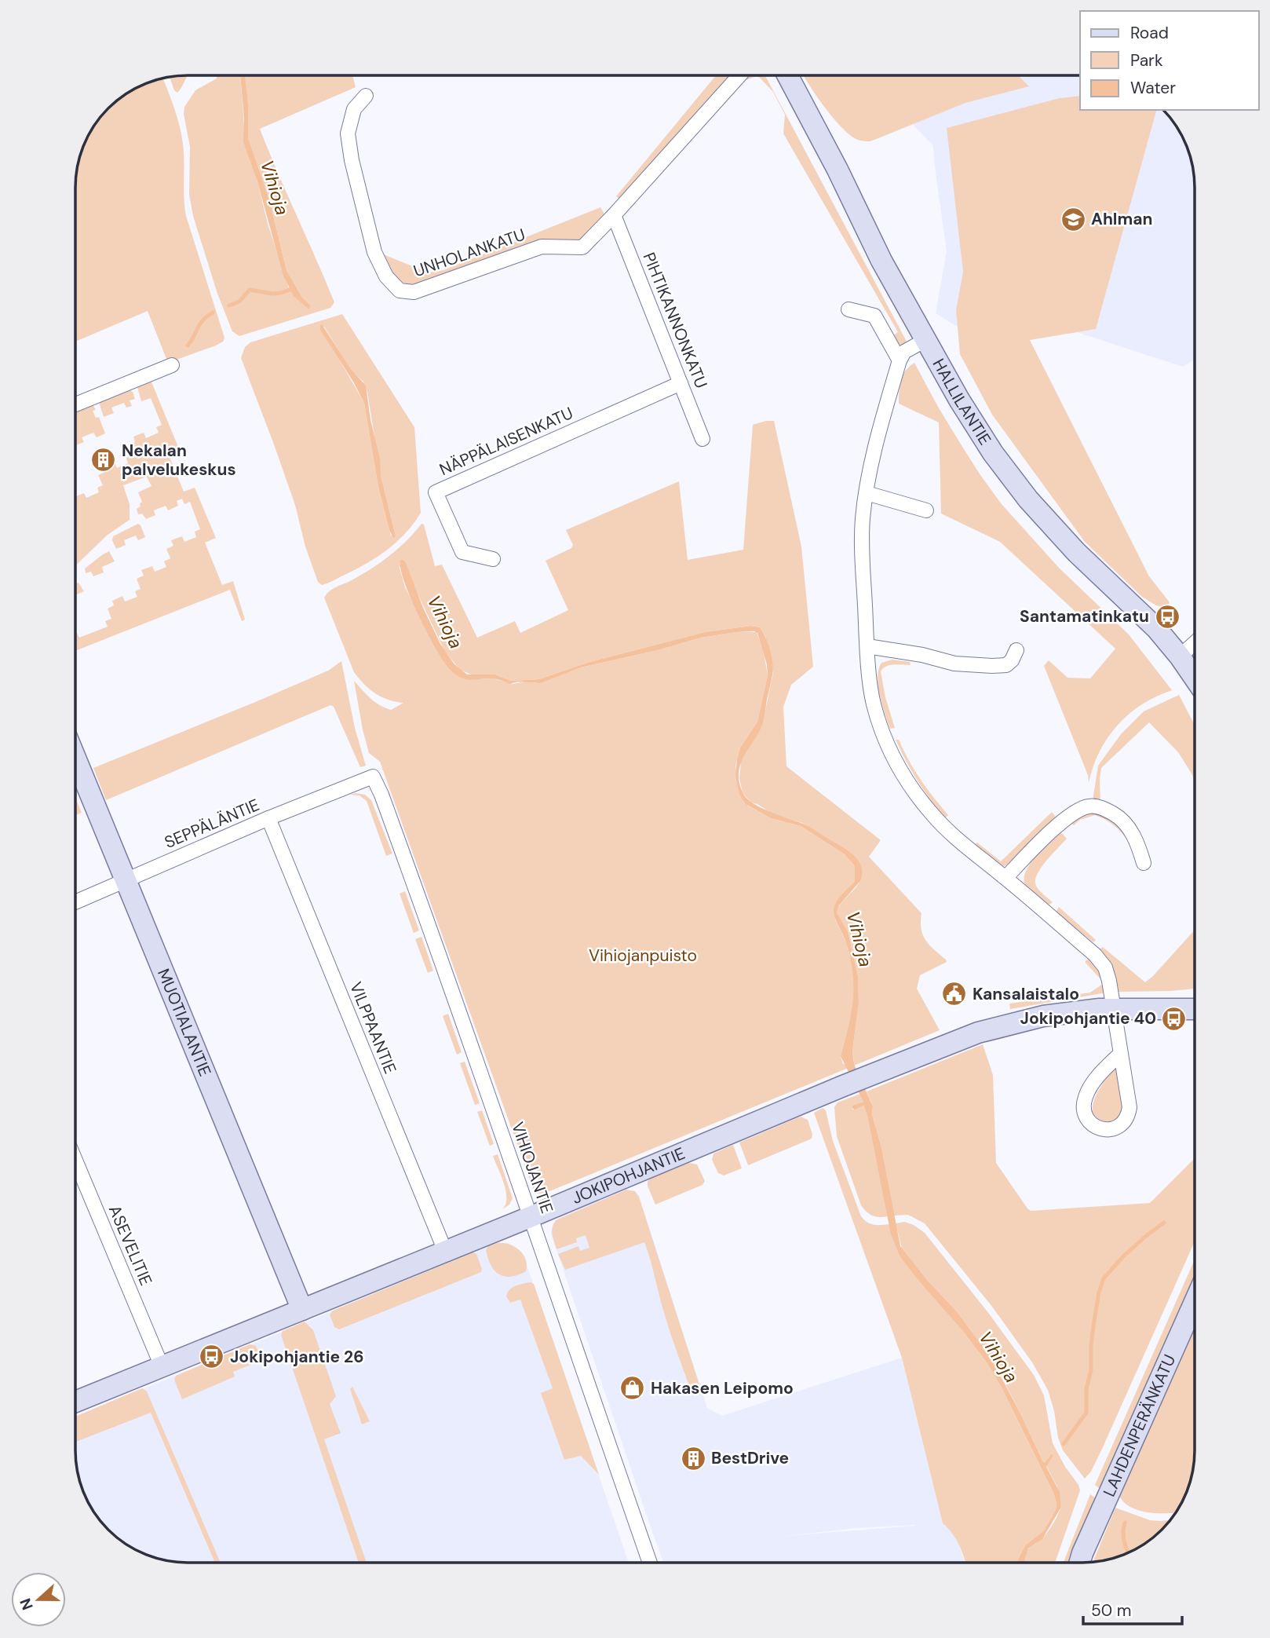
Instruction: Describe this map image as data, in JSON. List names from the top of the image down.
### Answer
{
  "streets": {
    "main road": [
      "HALLILANTIE",
      "MUOTIALANTIE",
      "JOKIPOHJANTIE",
      "LAHDENPERÄNKATU"
    ],
    "street": [
      "UNHOLANKATU",
      "PIHTIKANNONKATU",
      "NÄPPÄLAISENKATU",
      "SEPPÄLÄNTIE",
      "VILPPAANTIE",
      "VIHIOJANTIE",
      "ASEVELITIE"
    ]
  },
  "crossings": [
    ["UNHOLANKATU", "PIHTIKANNONKATU"],
    ["PIHTIKANNONKATU", "NÄPPÄLAISENKATU"],
    ["SEPPÄLÄNTIE", "MUOTIALANTIE"],
    ["SEPPÄLÄNTIE", "VILPPAANTIE"],
    ["SEPPÄLÄNTIE", "VIHIOJANTIE"],
    ["MUOTIALANTIE", "JOKIPOHJANTIE"],
    ["VILPPAANTIE", "JOKIPOHJANTIE"],
    ["VIHIOJANTIE", "JOKIPOHJANTIE"],
    ["JOKIPOHJANTIE", "ASEVELITIE"]
  ],
  "water": ["Vihioja"],
  "parks": ["Vihiojanpuisto"],
  "places": {
    "school or university": ["Ahlman"],
    "building": ["Nekalan palvelukeskus", "BestDrive"],
    "bus stop": ["Santamatinkatu", "Jokipohjantie 40", "Jokipohjantie 26"],
    "public building": ["Kansalaistalo"],
    "shop": ["Hakasen Leipomo"]
  },
  "legend": ["Road", "Park", "Water"],
  "scale_bar": "50 m",
  "north": "left"
}
